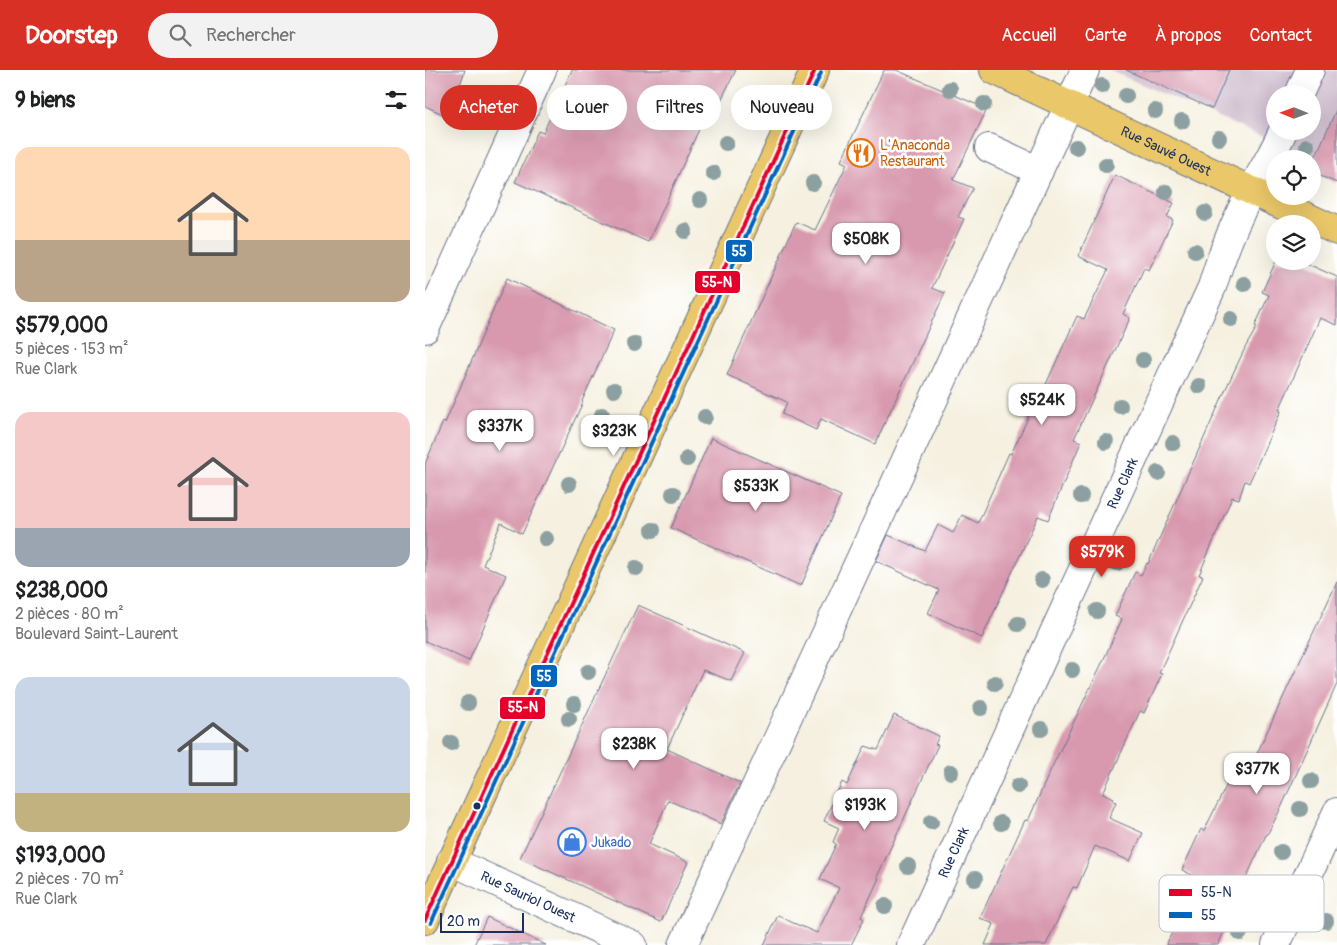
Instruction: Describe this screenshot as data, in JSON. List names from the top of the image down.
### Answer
{
  "streets": {
    "main road": ["Rue Sauvé Ouest"],
    "street": ["Rue Clark", "Rue Sauriol Ouest"]
  },
  "crossings": [
    ["Rue Sauvé Ouest", "Rue Clark"]
  ],
  "places": {
    "restaurant": ["L'Anaconda Restaurant"],
    "shop": ["Jukado"]
  },
  "lines": ["transit line 55-N", "transit line 55"],
  "legend": ["55-N", "55"],
  "scale_bar": "20 m",
  "north": "left",
  "page": {
    "header": "Doorstep",
    "search": "Rechercher",
    "nav": [
      "Accueil",
      "Carte",
      "À propos",
      "Contact"
    ],
    "heading": "9 biens",
    "chip": [
      "Acheter",
      "Louer",
      "Filtres",
      "Nouveau"
    ],
    "list": [
      {
        "name": "$579,000",
        "note": "5 pièces · 153 m² · Rue Clark"
      },
      {
        "name": "$238,000",
        "note": "2 pièces · 80 m² · Boulevard Saint-Laurent"
      },
      {
        "name": "$193,000",
        "note": "2 pièces · 70 m² · Rue Clark"
      }
    ],
    "price": [
      "$508K",
      "$524K",
      "$337K",
      "$323K",
      "$533K",
      "$579K",
      "$238K",
      "$377K",
      "$193K"
    ],
    "scale": "20 m"
  }
}
